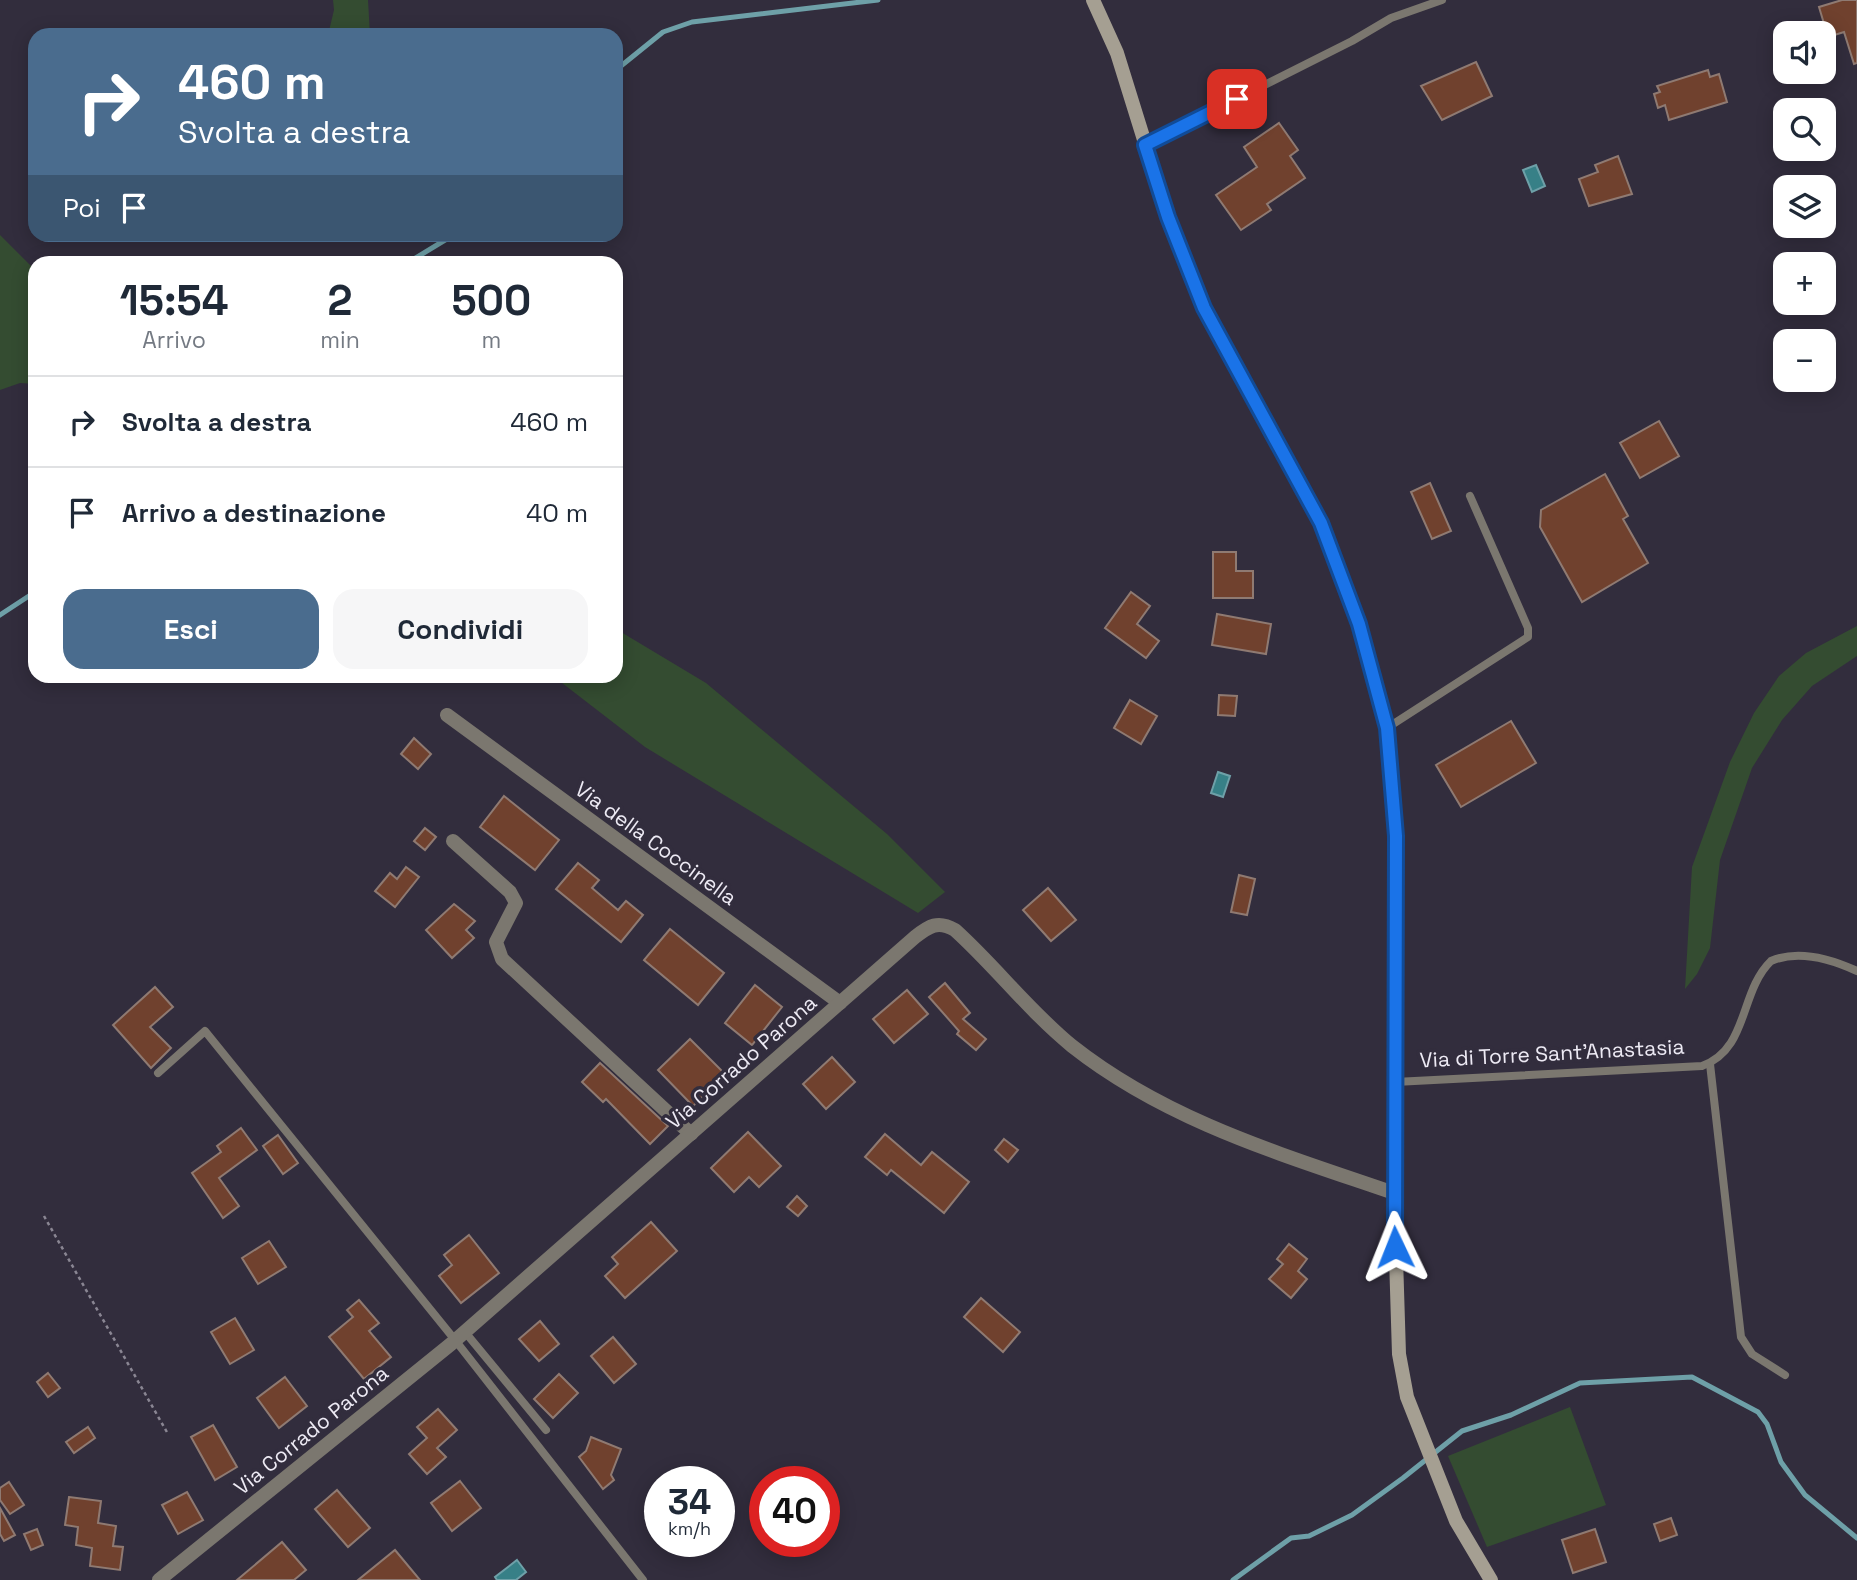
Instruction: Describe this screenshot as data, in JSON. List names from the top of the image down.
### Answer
{
  "streets": {
    "street": ["Via della Coccinella", "Via di Torre Sant'Anastasia", "Via Corrado Parona"]
  },
  "crossings": [
    ["Via della Coccinella", "Via Corrado Parona"],
    ["Via di Torre Sant'Anastasia", "Via Corrado Parona"]
  ],
  "page": {
    "map_buttons": ["+", "−"],
    "turn": ["460 m", "Svolta a destra"],
    "then": "Poi",
    "eta": [
      "15:54",
      "Arrivo",
      "2",
      "min",
      "500",
      "m"
    ],
    "list": [
      {
        "name": "Svolta a destra",
        "value": "460 m"
      },
      {
        "name": "Arrivo a destinazione",
        "value": "40 m"
      }
    ],
    "buttons": ["Esci", "Condividi"],
    "speed": "34 km/h",
    "limit": "40"
  }
}
